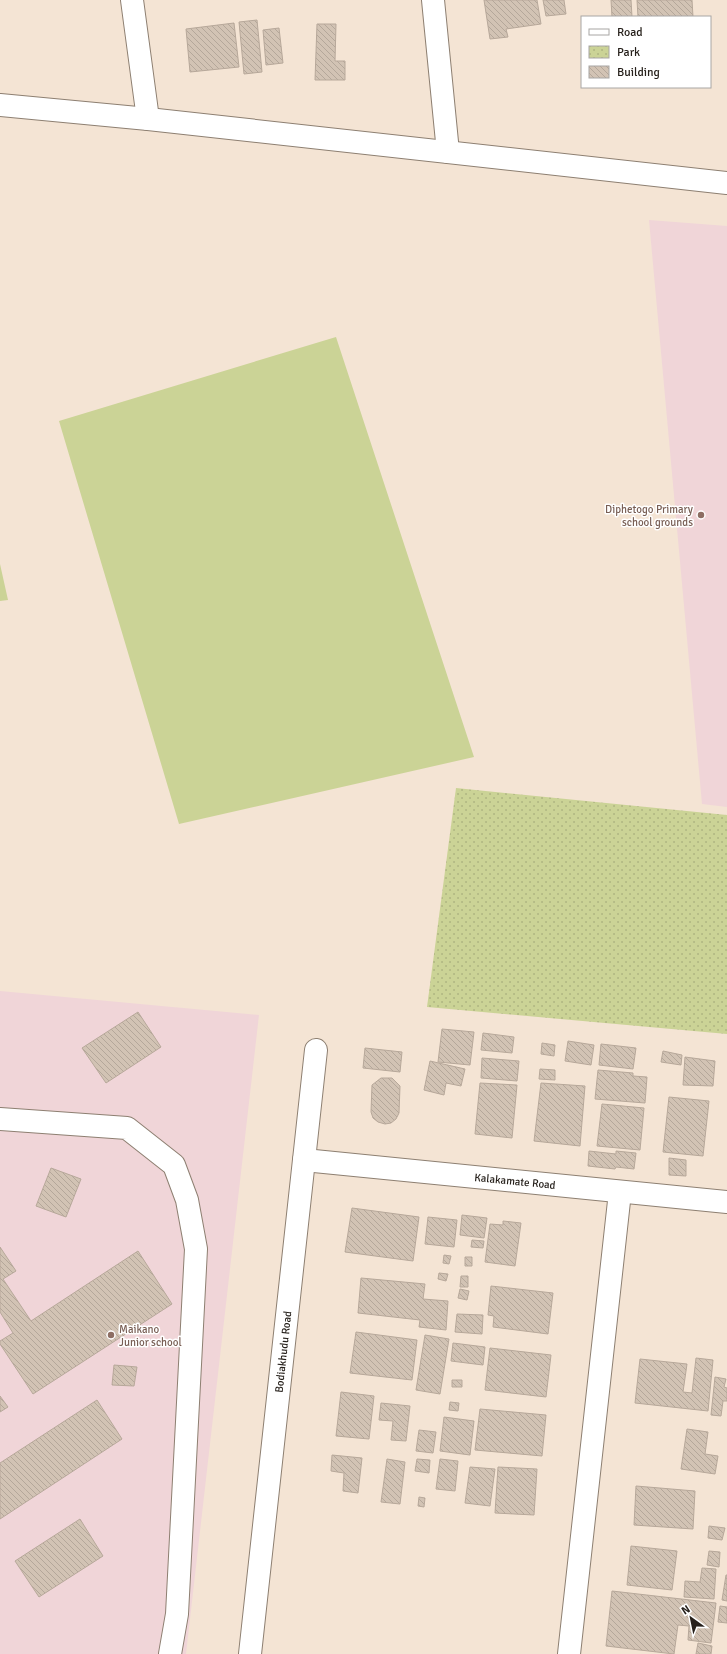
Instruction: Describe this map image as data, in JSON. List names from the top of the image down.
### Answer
{
  "streets": {
    "street": ["Kalakamate Road", "Bodiakhudu Road"]
  },
  "crossings": [
    ["Kalakamate Road", "Bodiakhudu Road"]
  ],
  "places": ["Diphetogo Primary school grounds", "Maikano Junior school"],
  "legend": ["Road", "Park", "Building"],
  "north": "top left"
}
